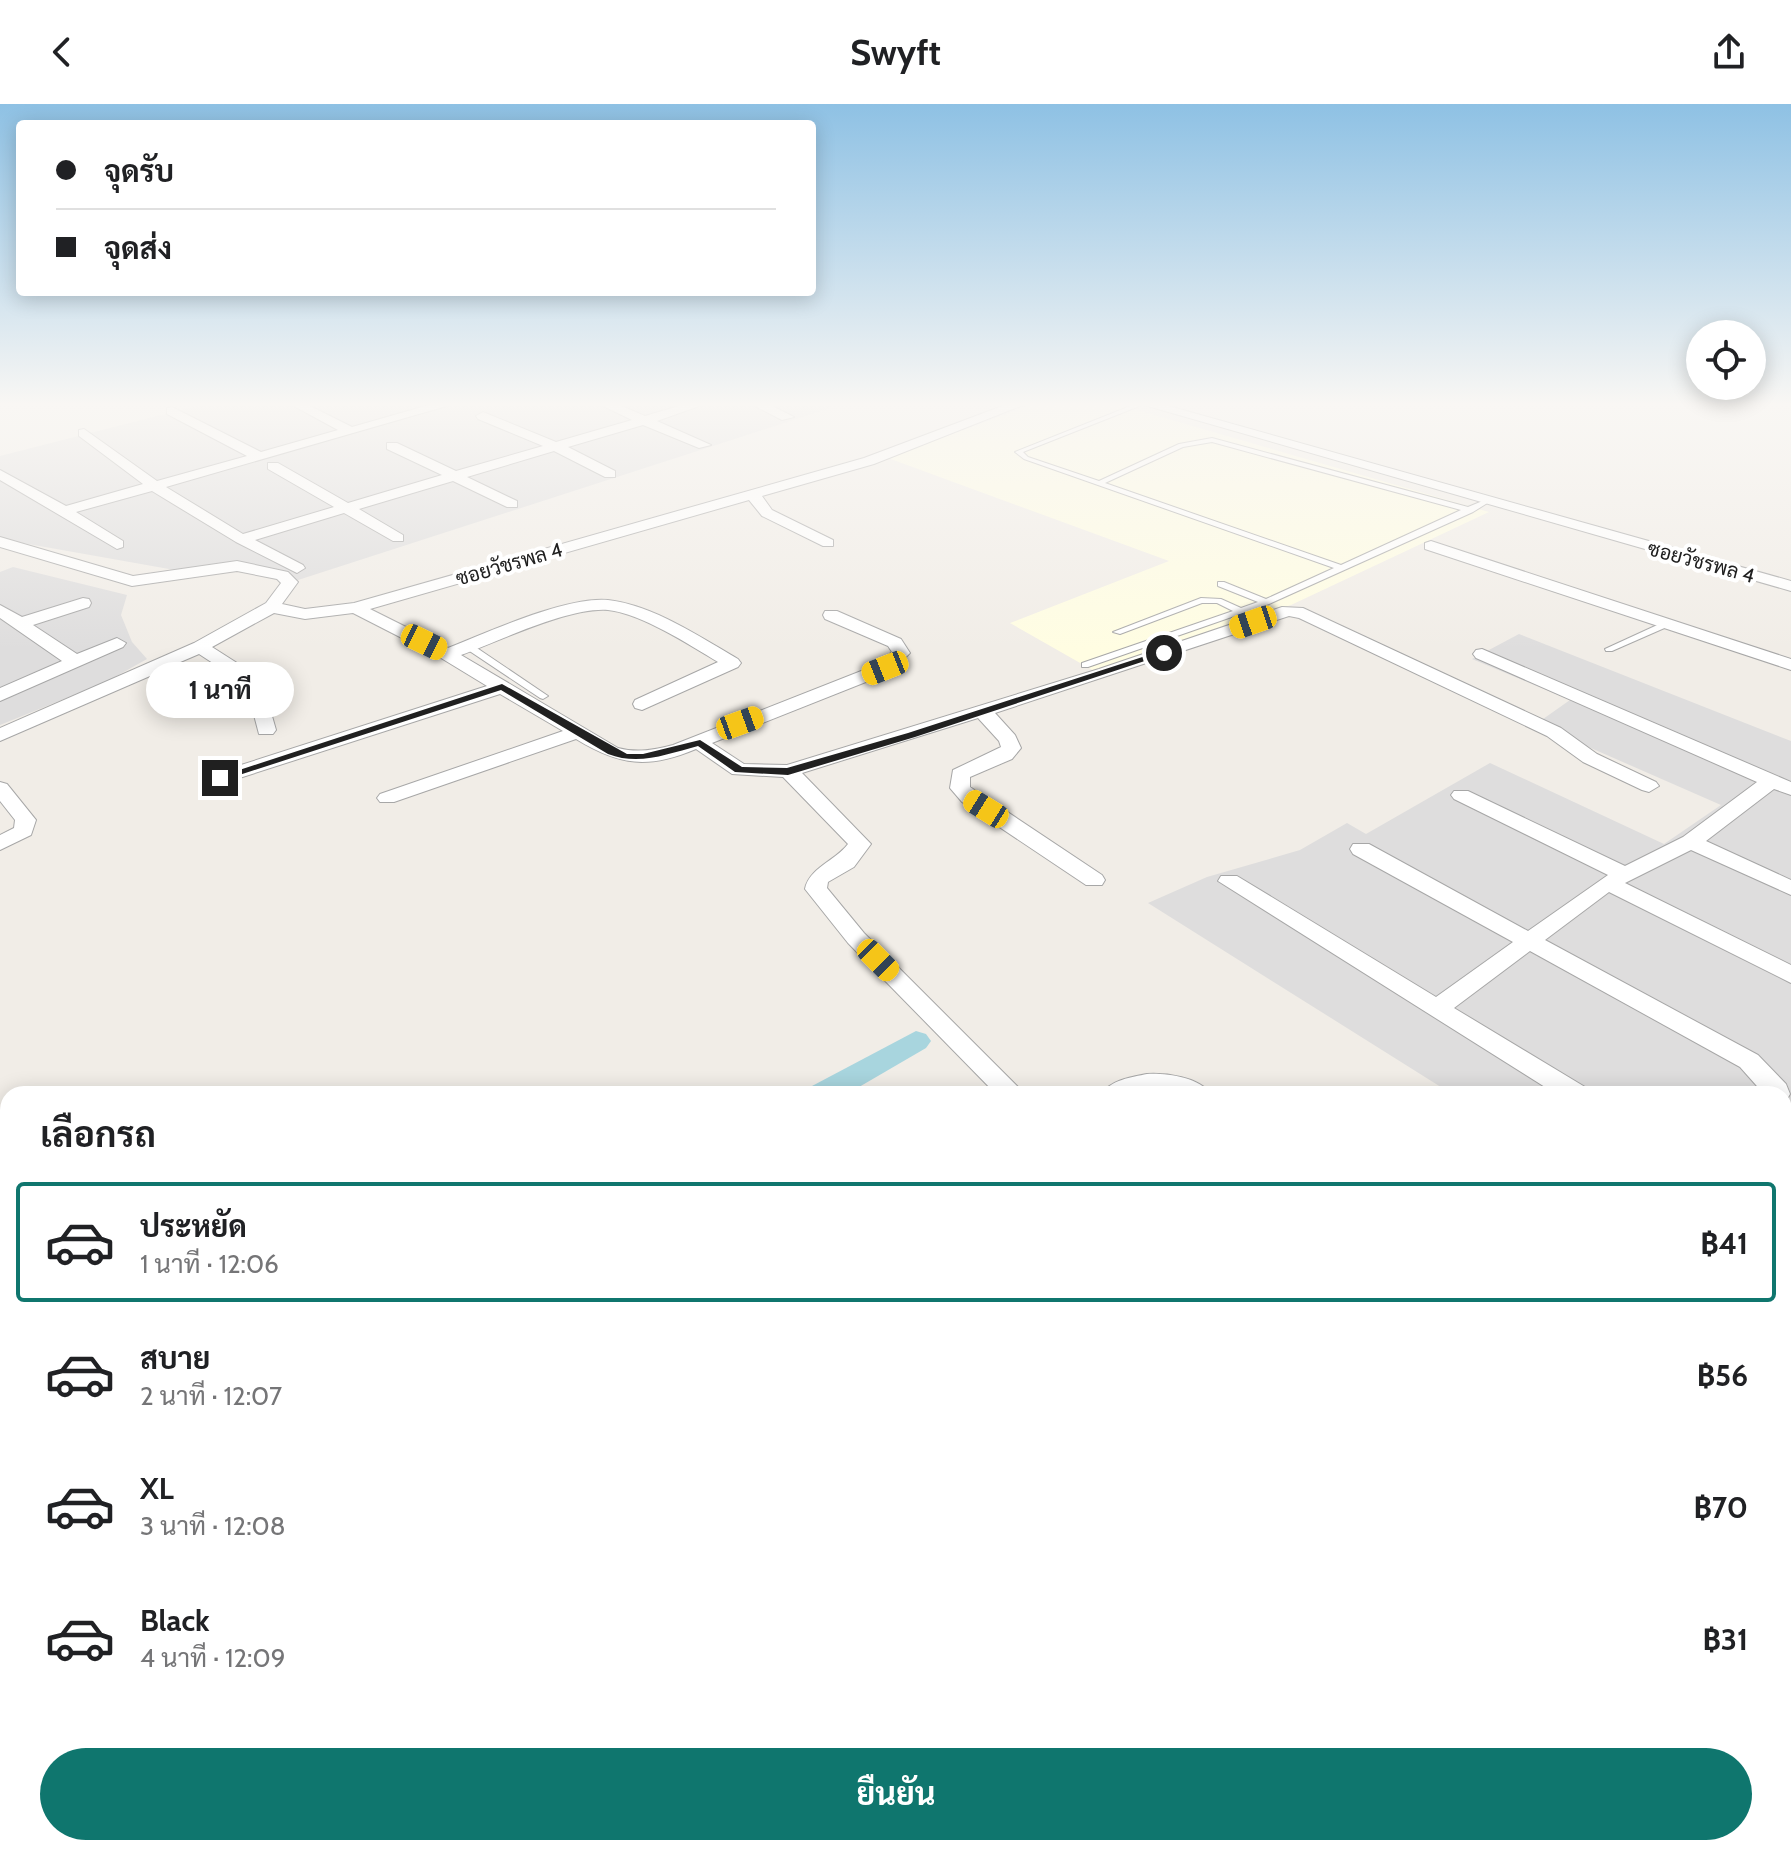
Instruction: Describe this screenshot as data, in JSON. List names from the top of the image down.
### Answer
{
  "streets": {
    "street": ["ซอยวัชรพล 4"]
  },
  "page": {
    "header": "Swyft",
    "banner": ["จุดรับ", "จุดส่ง"],
    "bubble": "1 นาที",
    "heading": "เลือกรถ",
    "list": [
      {
        "name": "ประหยัด",
        "note": "1 นาที · 12:06",
        "value": "฿41"
      },
      {
        "name": "สบาย",
        "note": "2 นาที · 12:07",
        "value": "฿56"
      },
      {
        "name": "XL",
        "note": "3 นาที · 12:08",
        "value": "฿70"
      },
      {
        "name": "Black",
        "note": "4 นาที · 12:09",
        "value": "฿31"
      }
    ],
    "buttons": "ยืนยัน"
  }
}
